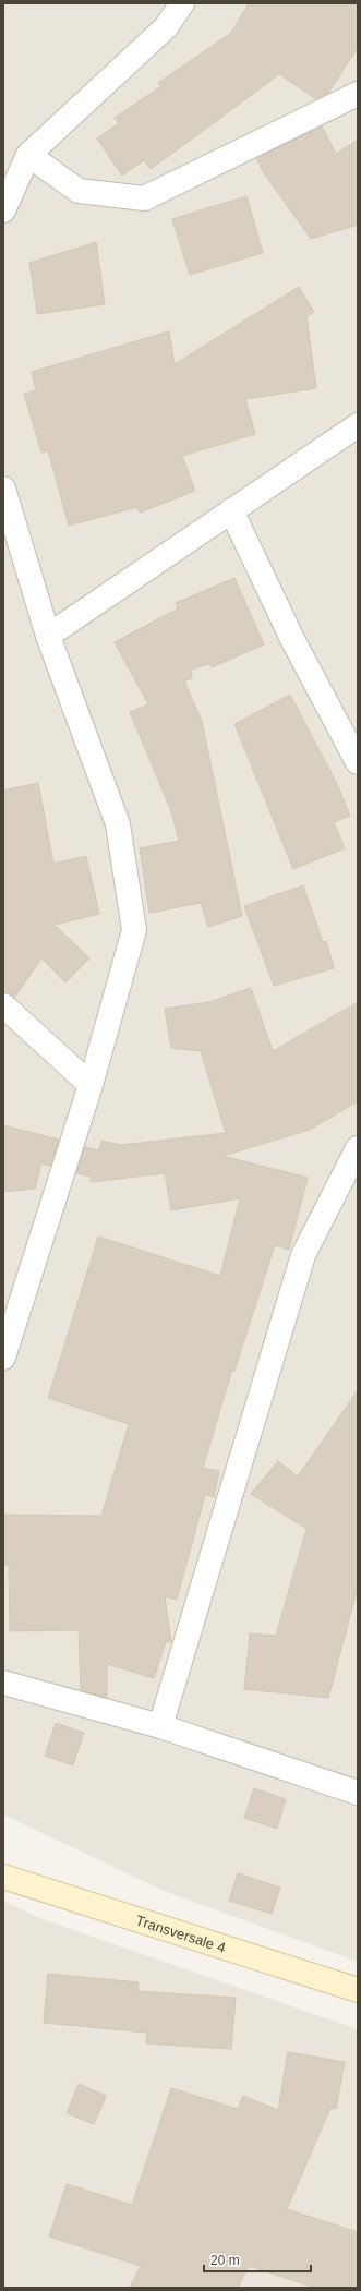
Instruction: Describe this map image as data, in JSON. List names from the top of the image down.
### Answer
{
  "streets": {
    "main road": ["Transversale 4"]
  },
  "scale_bar": "20 m"
}
